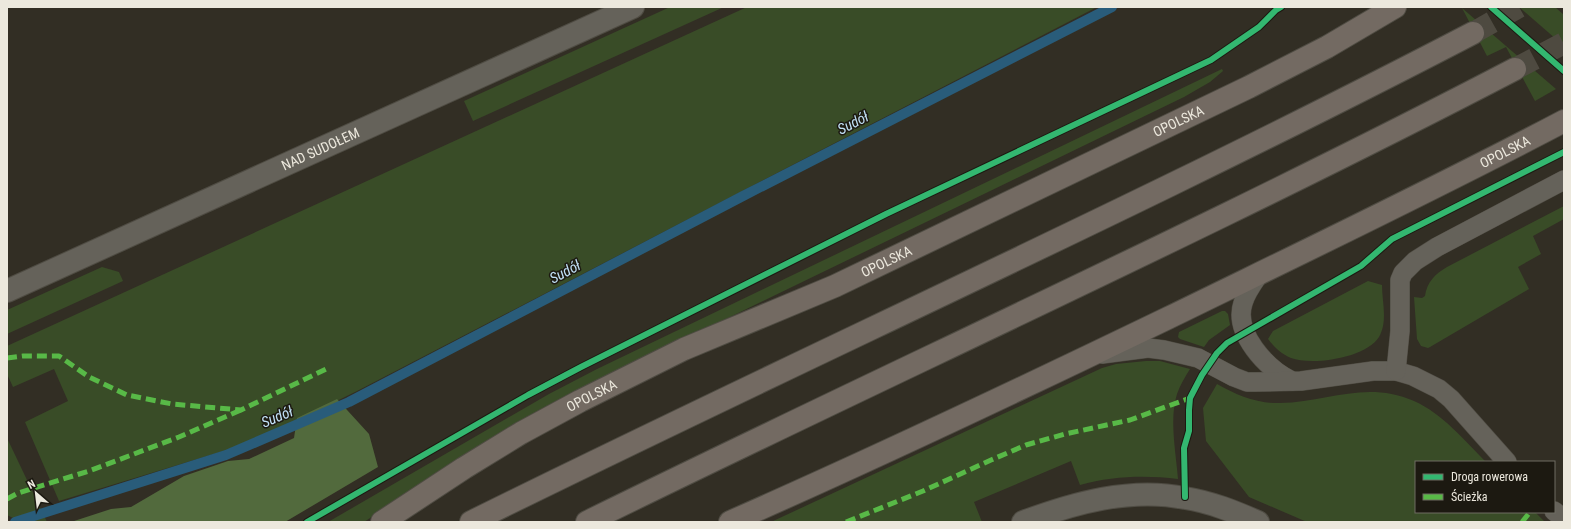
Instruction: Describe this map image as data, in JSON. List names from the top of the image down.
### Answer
{
  "streets": {
    "main road": ["OPOLSKA"],
    "street": ["NAD SUDOŁEM"]
  },
  "water": ["Sudół"],
  "legend": ["Droga rowerowa", "Ścieżka"],
  "north": "top left"
}
